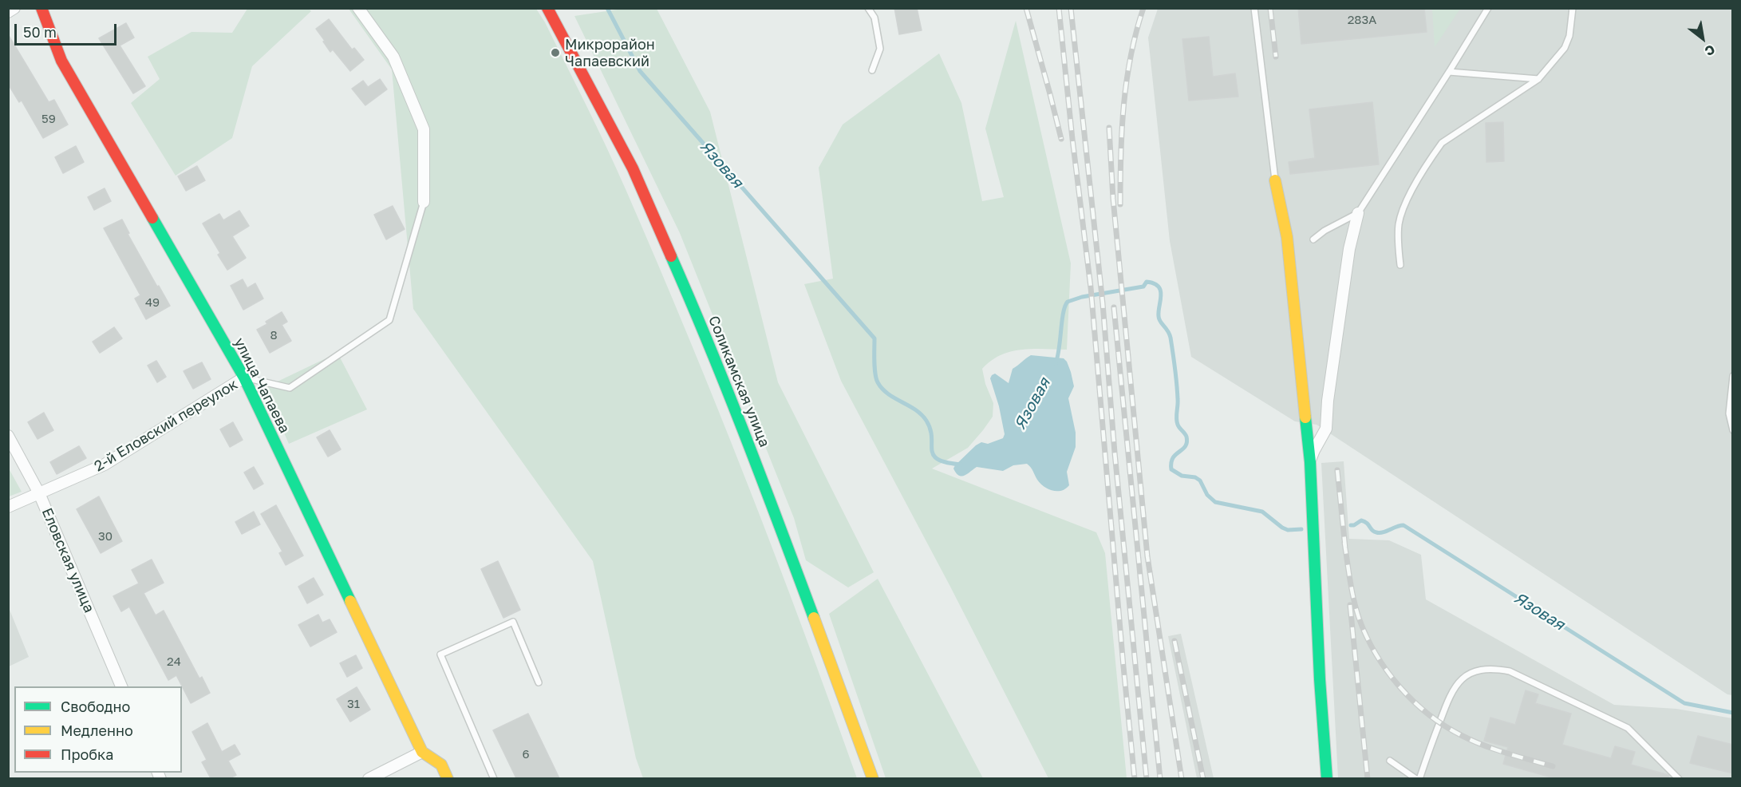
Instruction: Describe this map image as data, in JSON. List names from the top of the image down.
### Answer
{
  "streets": {
    "street": [
      "Соликамская улица",
      "улица Чапаева",
      "2-й Еловский переулок",
      "Еловская улица"
    ]
  },
  "crossings": [
    ["улица Чапаева", "2-й Еловский переулок"],
    ["2-й Еловский переулок", "Еловская улица"]
  ],
  "water": ["Язовая"],
  "places": ["Микрорайон Чапаевский"],
  "house_numbers": [
    "283А",
    "59",
    "49",
    "8",
    "30",
    "24",
    "31",
    "6"
  ],
  "legend": ["Свободно", "Медленно", "Пробка"],
  "scale_bar": "50 m",
  "north": "bottom right"
}
